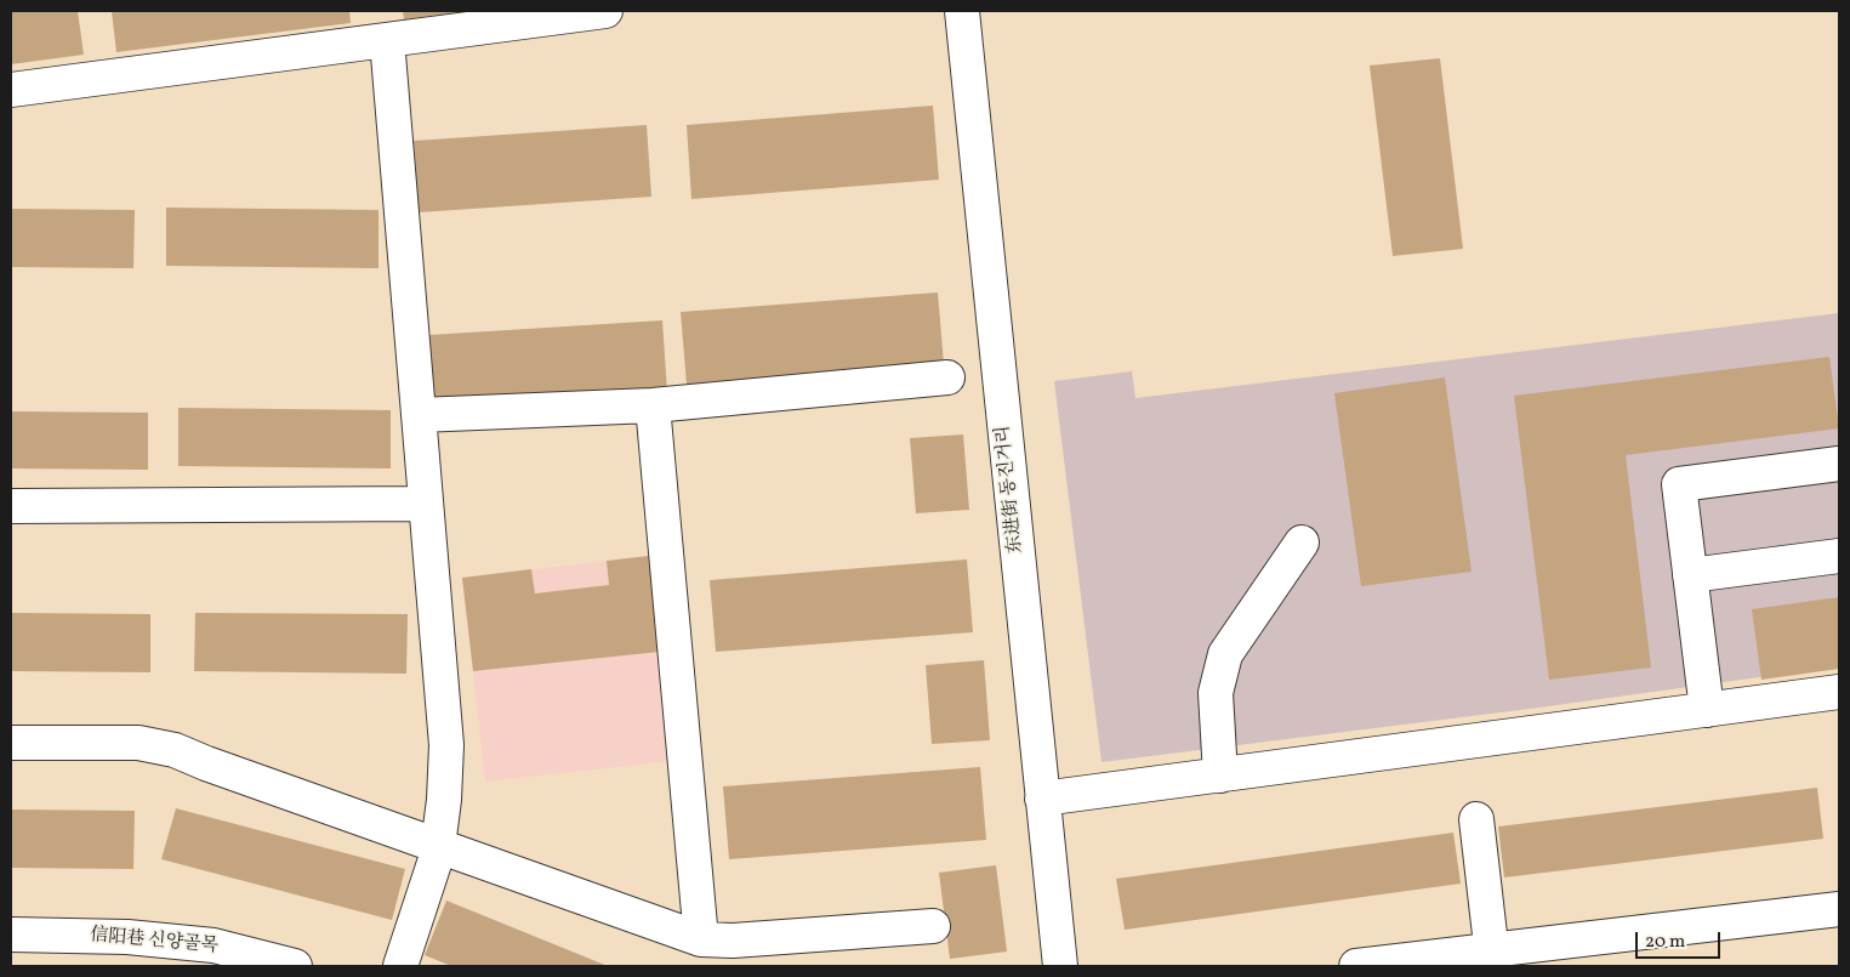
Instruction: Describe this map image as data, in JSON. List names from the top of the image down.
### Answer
{
  "streets": {
    "street": ["东进街 동진거리", "信阳巷 신양골목"]
  },
  "scale_bar": "20 m"
}
